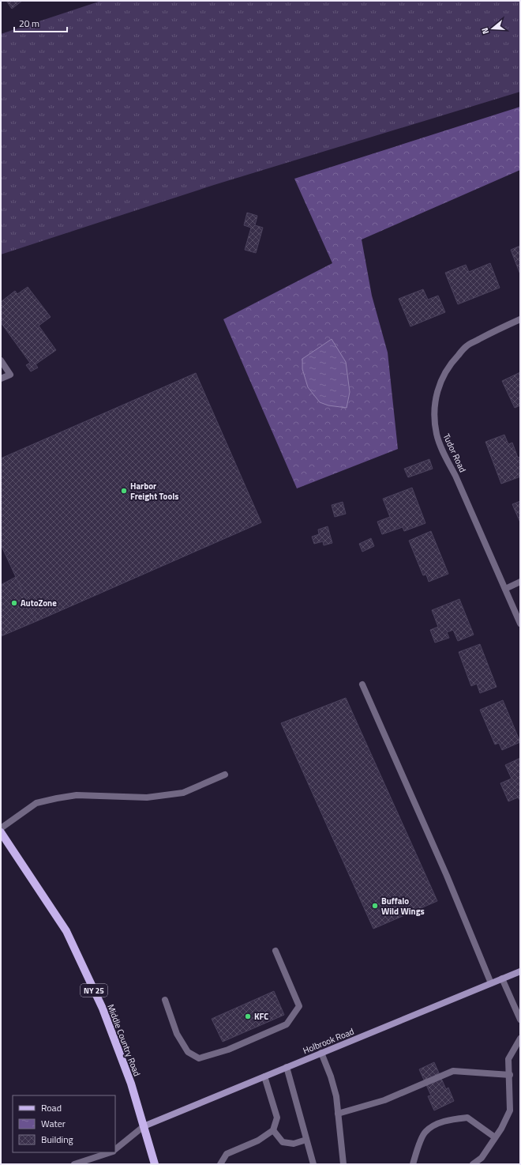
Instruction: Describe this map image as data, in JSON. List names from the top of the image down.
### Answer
{
  "streets": {
    "main road": ["NY 25", "Middle Country Road"],
    "street": ["Tudor Road", "Holbrook Road"]
  },
  "crossings": [
    ["Middle Country Road", "Holbrook Road"]
  ],
  "places": [
    "Harbor Freight Tools",
    "AutoZone",
    "Buffalo Wild Wings",
    "KFC"
  ],
  "legend": ["Road", "Water", "Building"],
  "scale_bar": "20 m",
  "north": "left"
}
